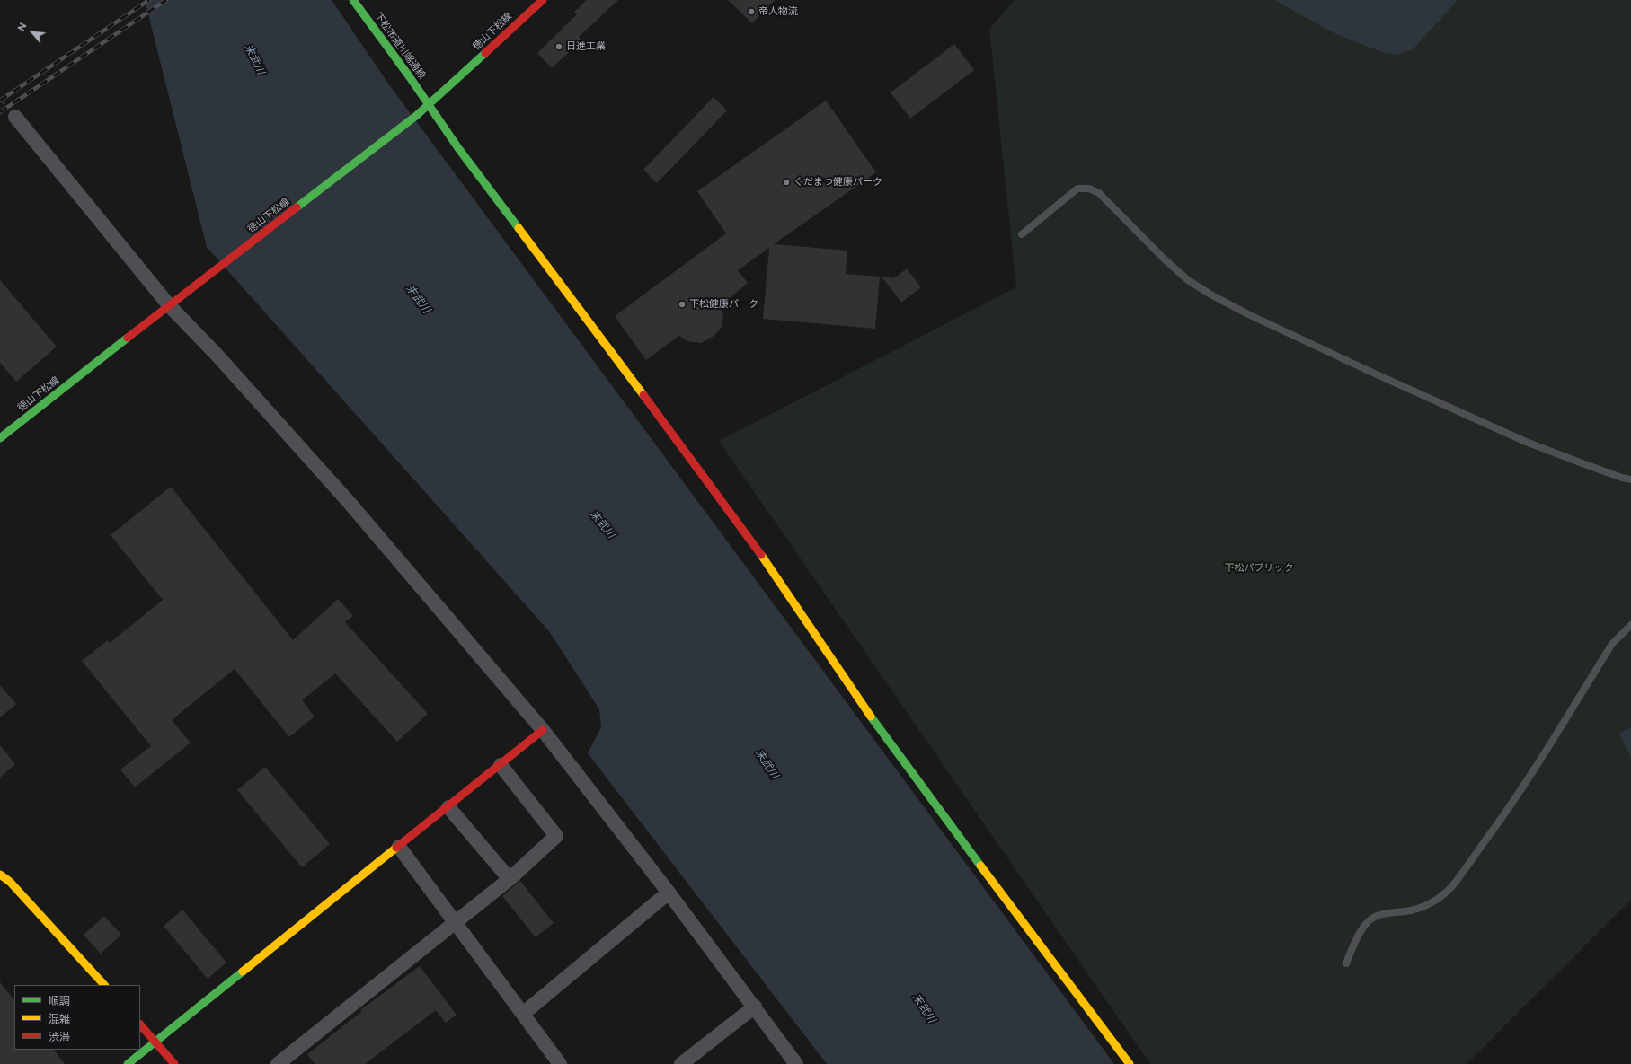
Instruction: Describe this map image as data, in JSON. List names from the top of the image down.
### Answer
{
  "streets": {
    "street": ["徳山下松線", "下松市道川端通線"]
  },
  "crossings": [
    ["徳山下松線", "下松市道川端通線"]
  ],
  "water": ["末武川"],
  "parks": ["下松パブリック"],
  "places": [
    "帝人物流",
    "日進工業",
    "くだまつ健康パーク",
    "下松健康パーク"
  ],
  "legend": ["順調", "混雑", "渋滞"],
  "north": "top left"
}
